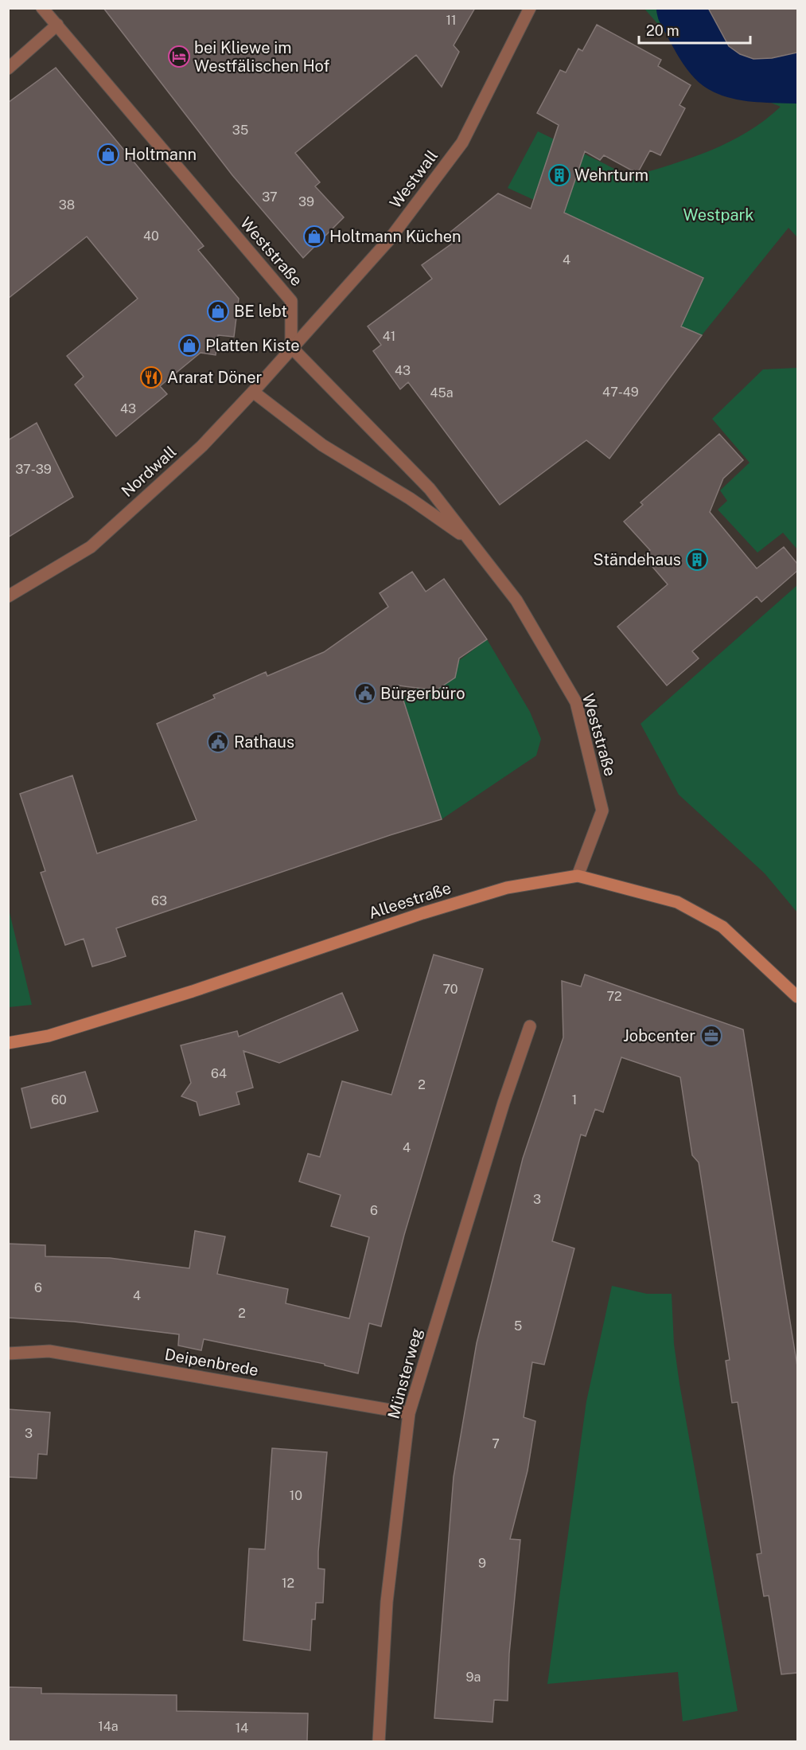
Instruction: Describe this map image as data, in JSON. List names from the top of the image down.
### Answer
{
  "streets": {
    "main road": ["Alleestraße"],
    "street": [
      "Westwall",
      "Weststraße",
      "Nordwall",
      "Deipenbrede",
      "Münsterweg"
    ]
  },
  "crossings": [
    ["Westwall", "Weststraße"],
    ["Westwall", "Nordwall"],
    ["Weststraße", "Nordwall"],
    ["Weststraße", "Alleestraße"],
    ["Deipenbrede", "Münsterweg"]
  ],
  "parks": ["Westpark"],
  "places": {
    "hotel": ["bei Kliewe im Westfälischen Hof"],
    "shop": [
      "Holtmann",
      "Holtmann Küchen",
      "BE lebt",
      "Platten Kiste"
    ],
    "building": ["Wehrturm", "Ständehaus"],
    "restaurant": ["Ararat Döner"],
    "public building": ["Bürgerbüro", "Rathaus"],
    "office": ["Jobcenter"]
  },
  "house_numbers": [
    "11",
    "35",
    "37",
    "39",
    "38",
    "40",
    "4",
    "41",
    "43",
    "47-49",
    "45a",
    "43",
    "37-39",
    "63",
    "70",
    "72",
    "64",
    "2",
    "60",
    "1",
    "4",
    "3",
    "6",
    "6",
    "4",
    "2",
    "5",
    "3",
    "7",
    "10",
    "9",
    "12",
    "9a",
    "14a",
    "14"
  ],
  "scale_bar": "20 m"
}
